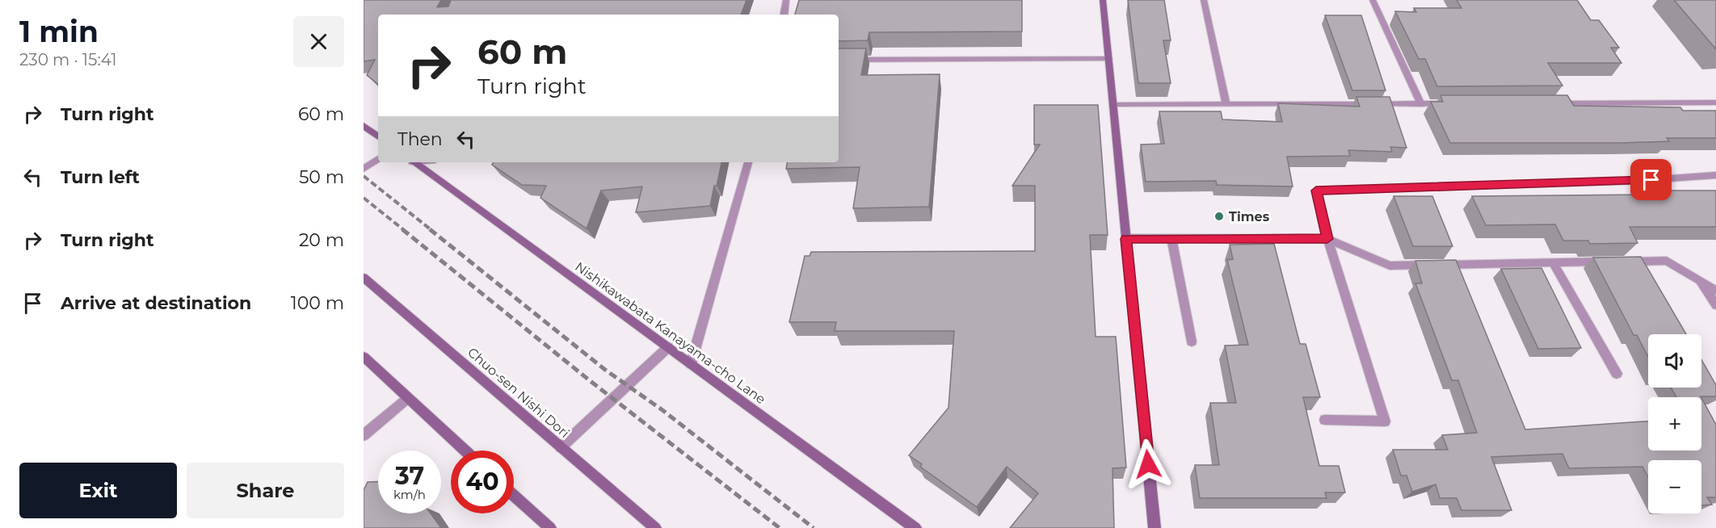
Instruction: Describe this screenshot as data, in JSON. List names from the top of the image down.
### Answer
{
  "streets": {
    "street": ["Nishikawabata Kanayama-cho Lane", "Chuo-sen Nishi Dori"]
  },
  "places": ["Times"],
  "page": {
    "heading": ["1 min", "230 m · 15:41"],
    "turn": ["60 m", "Turn right"],
    "list": [
      {
        "name": "Turn right",
        "value": "60 m"
      },
      {
        "name": "Turn left",
        "value": "50 m"
      },
      {
        "name": "Turn right",
        "value": "20 m"
      },
      {
        "name": "Arrive at destination",
        "value": "100 m"
      }
    ],
    "then": "Then",
    "map_buttons": ["+", "−"],
    "speed": "37 km/h",
    "limit": "40",
    "buttons": ["Exit", "Share"]
  }
}
